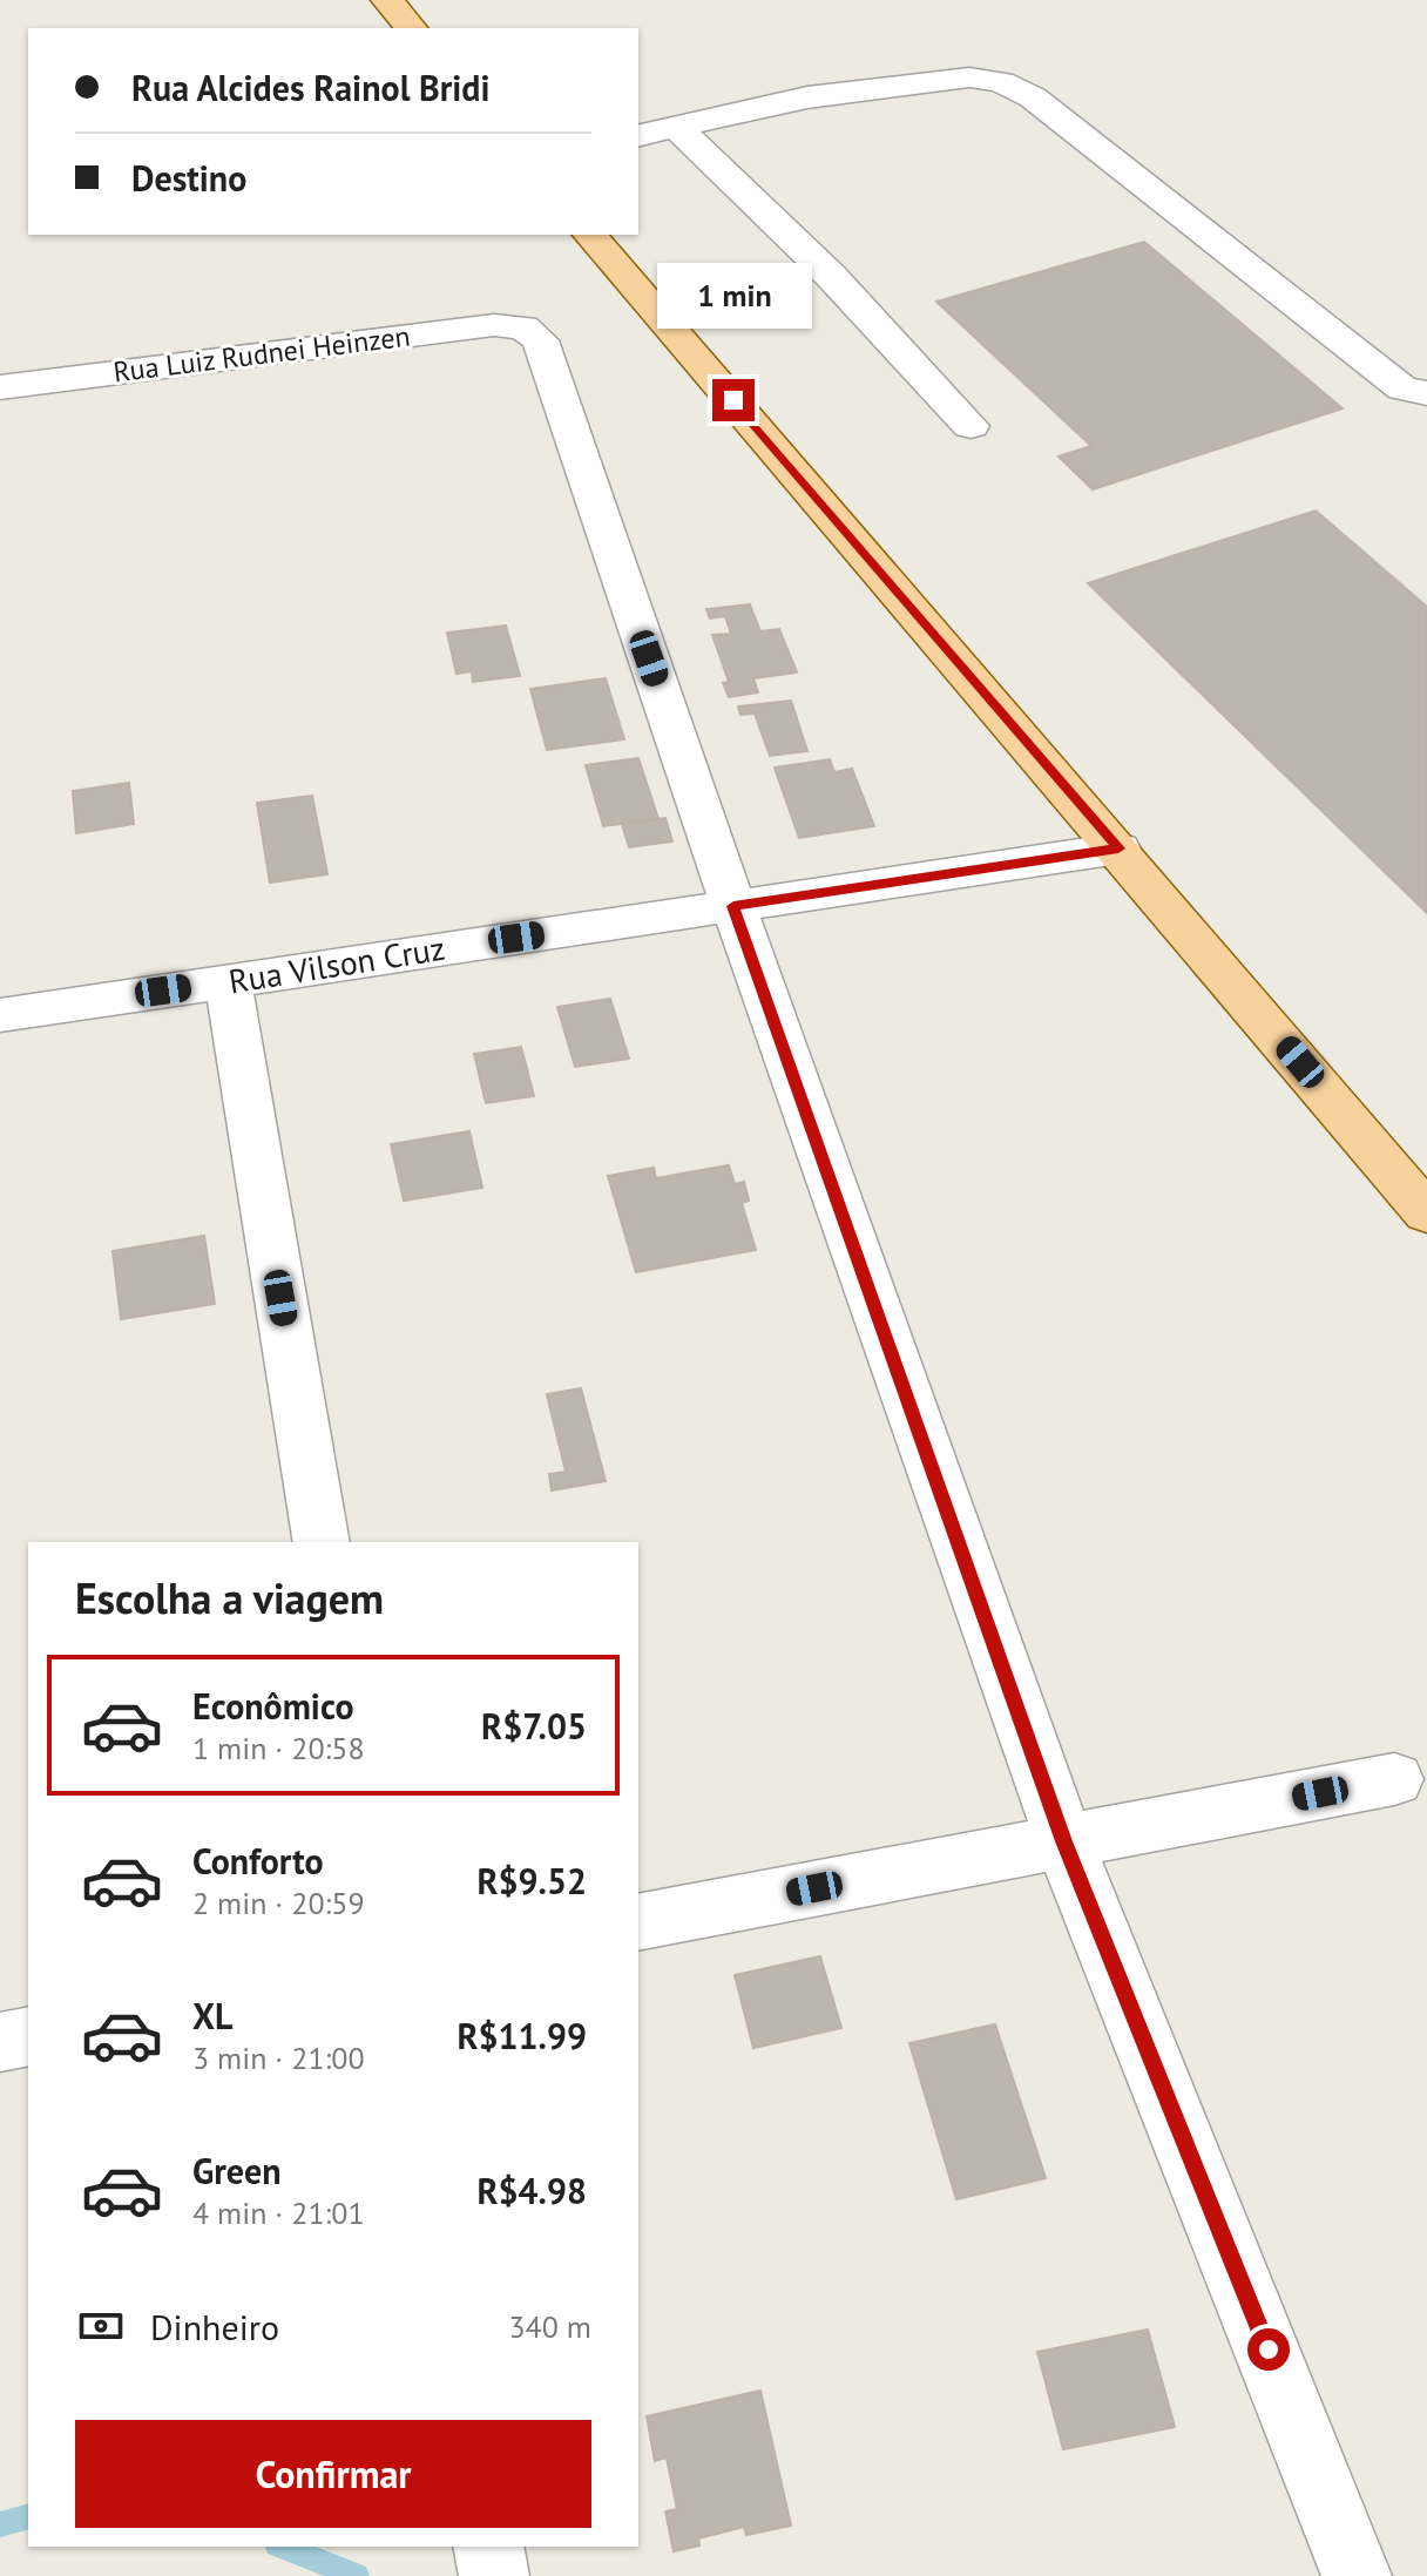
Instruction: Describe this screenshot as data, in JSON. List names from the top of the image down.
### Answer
{
  "streets": {
    "street": ["Rua Luiz Rudnei Heinzen", "Rua Vilson Cruz"]
  },
  "crossings": [
    ["Rua Luiz Rudnei Heinzen", "Rua Vilson Cruz"]
  ],
  "page": {
    "banner": ["Rua Alcides Rainol Bridi", "Destino"],
    "bubble": "1 min",
    "heading": "Escolha a viagem",
    "list": [
      {
        "name": "Econômico",
        "note": "1 min · 20:58",
        "value": "R$7.05"
      },
      {
        "name": "Conforto",
        "note": "2 min · 20:59",
        "value": "R$9.52"
      },
      {
        "name": "XL",
        "note": "3 min · 21:00",
        "value": "R$11.99"
      },
      {
        "name": "Green",
        "note": "4 min · 21:01",
        "value": "R$4.98"
      }
    ],
    "pay": ["Dinheiro", "340 m"],
    "buttons": "Confirmar"
  }
}
